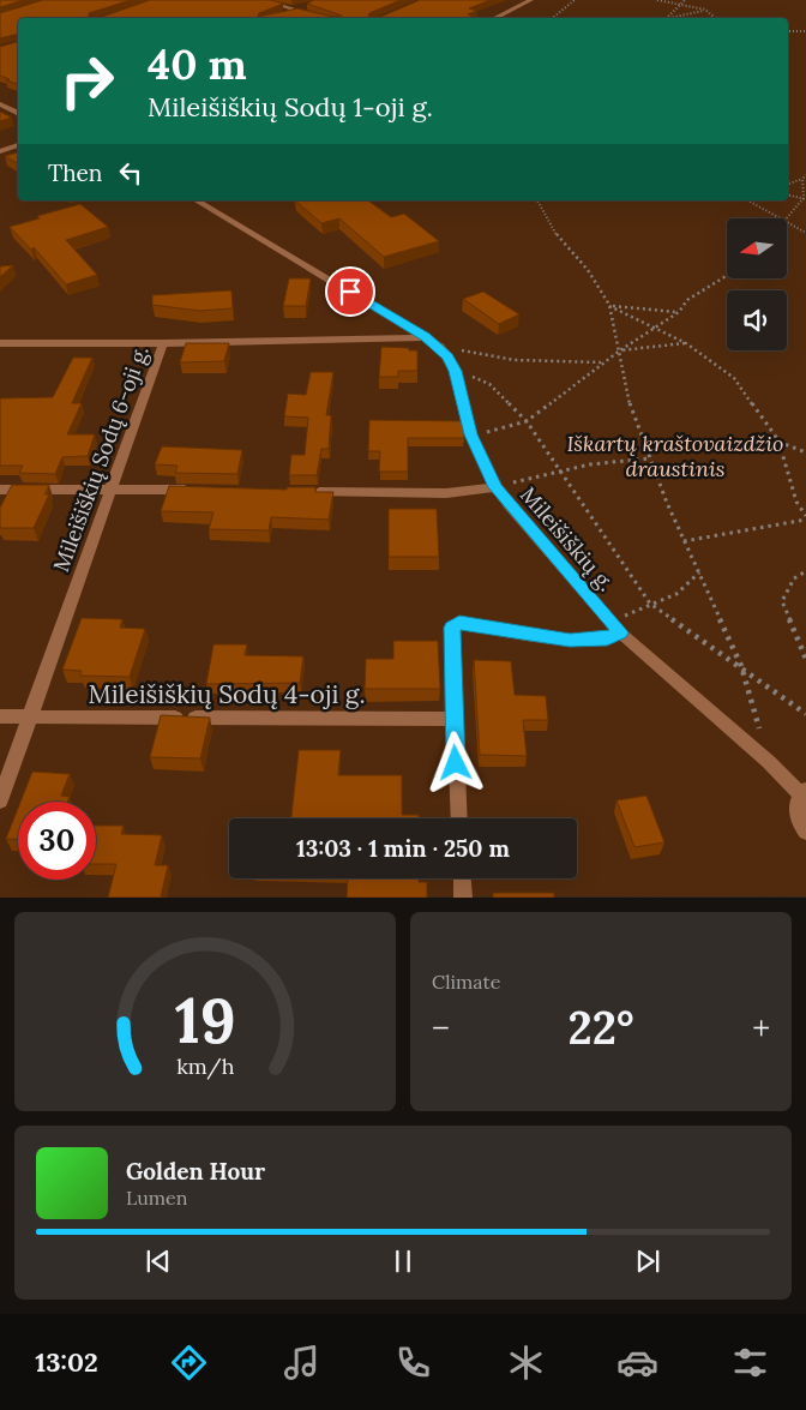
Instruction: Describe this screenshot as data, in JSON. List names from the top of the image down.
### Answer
{
  "streets": {
    "street": ["Mileišiškių Sodų 6-oji g.", "Mileišiškių g.", "Mileišiškių Sodų 4-oji g."]
  },
  "crossings": [
    ["Mileišiškių Sodų 6-oji g.", "Mileišiškių g."],
    ["Mileišiškių Sodų 6-oji g.", "Mileišiškių Sodų 4-oji g."]
  ],
  "parks": ["Iškartų kraštovaizdžio draustinis"],
  "north": "left",
  "page": {
    "turn": ["40 m", "Mileišiškių Sodų 1-oji g."],
    "then": "Then",
    "limit": "30",
    "trip": "13:03 · 1 min · 250 m",
    "tile": "Climate",
    "heat": ["−", "22°", "+"],
    "song": ["Golden Hour", "Lumen"],
    "tabs": "13:02",
    "gauge": ["19", "km/h"]
  }
}
